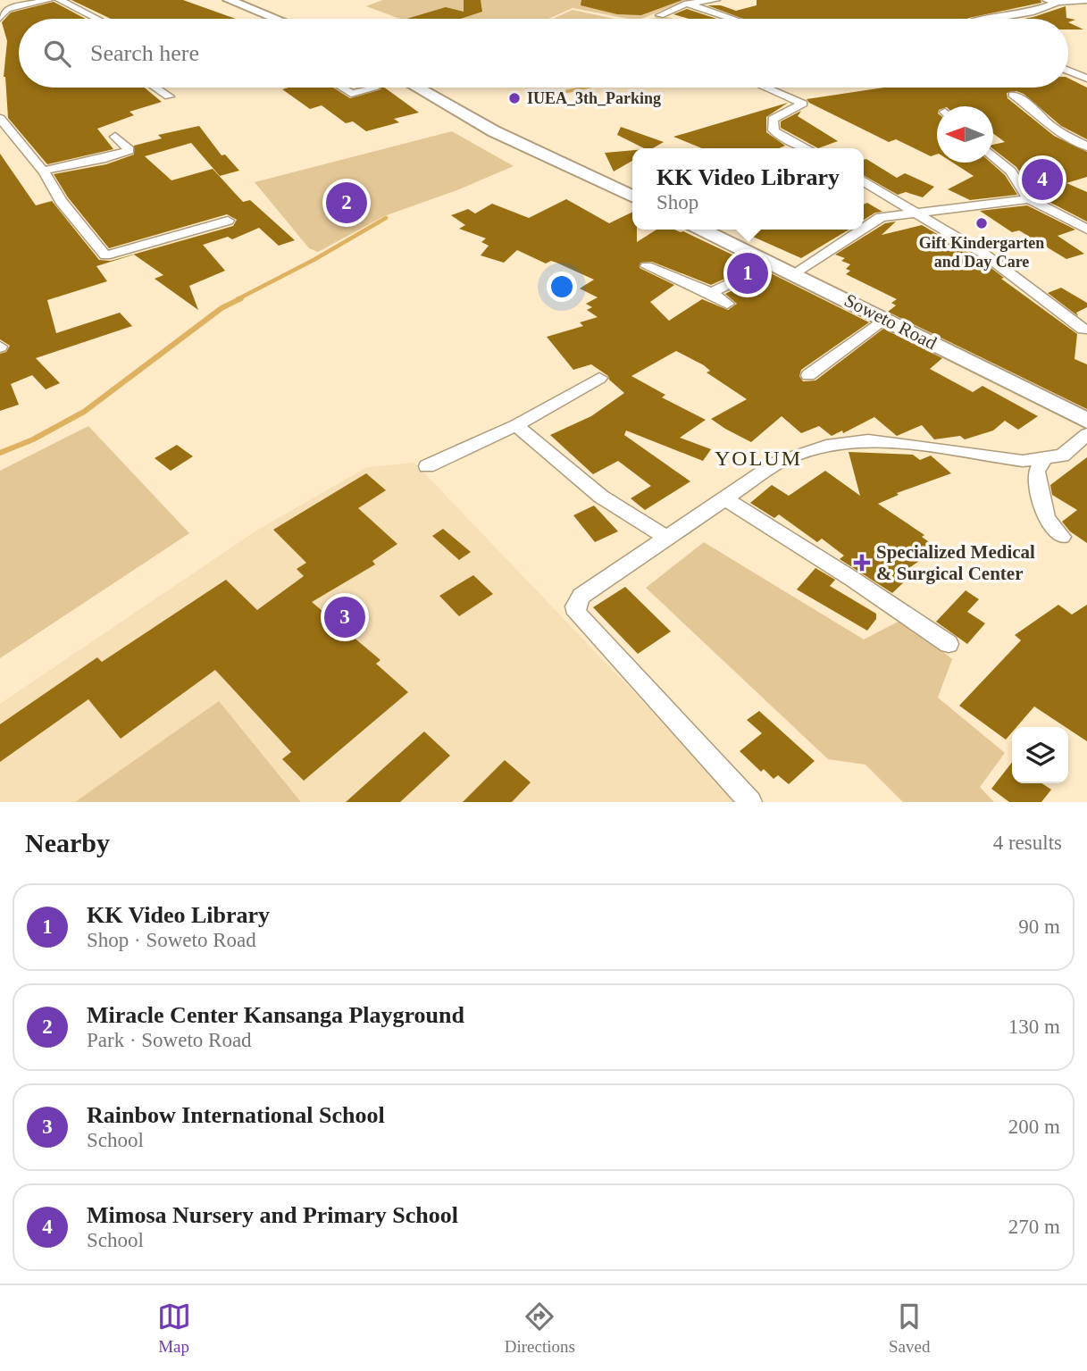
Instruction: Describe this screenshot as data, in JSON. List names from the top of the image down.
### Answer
{
  "streets": {
    "street": ["Soweto Road"]
  },
  "districts": ["YOLUM"],
  "places": {
    "other": ["IUEA_3th_Parking", "Gift Kindergarten and Day Care"],
    "health": ["Specialized Medical & Surgical Center"]
  },
  "north": "left",
  "page": {
    "search": "Search here",
    "popup": ["KK Video Library", "Shop"],
    "pins": [
      "4",
      "2",
      "1",
      "3"
    ],
    "heading": ["Nearby", "4 results"],
    "list": [
      {
        "mark": "1",
        "name": "KK Video Library",
        "note": "Shop · Soweto Road",
        "value": "90 m"
      },
      {
        "mark": "2",
        "name": "Miracle Center Kansanga Playground",
        "note": "Park · Soweto Road",
        "value": "130 m"
      },
      {
        "mark": "3",
        "name": "Rainbow International School",
        "note": "School",
        "value": "200 m"
      },
      {
        "mark": "4",
        "name": "Mimosa Nursery and Primary School",
        "note": "School",
        "value": "270 m"
      }
    ],
    "nav": ["Map", "Directions", "Saved"]
  }
}
